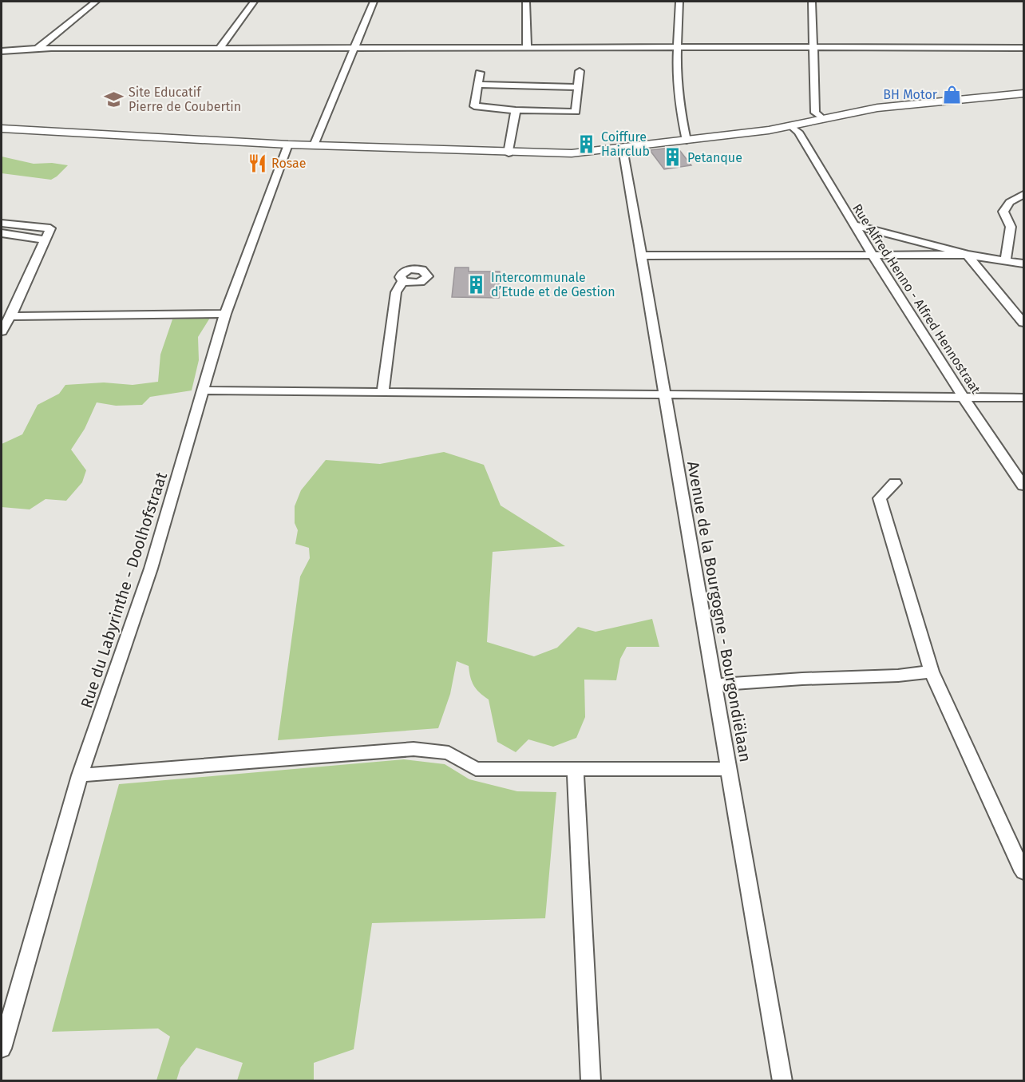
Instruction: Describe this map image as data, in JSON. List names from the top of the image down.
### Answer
{
  "streets": {
    "street": ["Rue Alfred Henno - Alfred Hennostraat", "Rue du Labyrinthe - Doolhofstraat", "Avenue de la Bourgogne - Bourgondiëlaan"]
  },
  "places": {
    "shop": ["BH Motor"],
    "school or university": ["Site Educatif Pierre de Coubertin"],
    "building": ["Coiffure Hairclub", "Petanque", "Intercommunale d’Etude et de Gestion"],
    "restaurant": ["Rosae"]
  }
}
